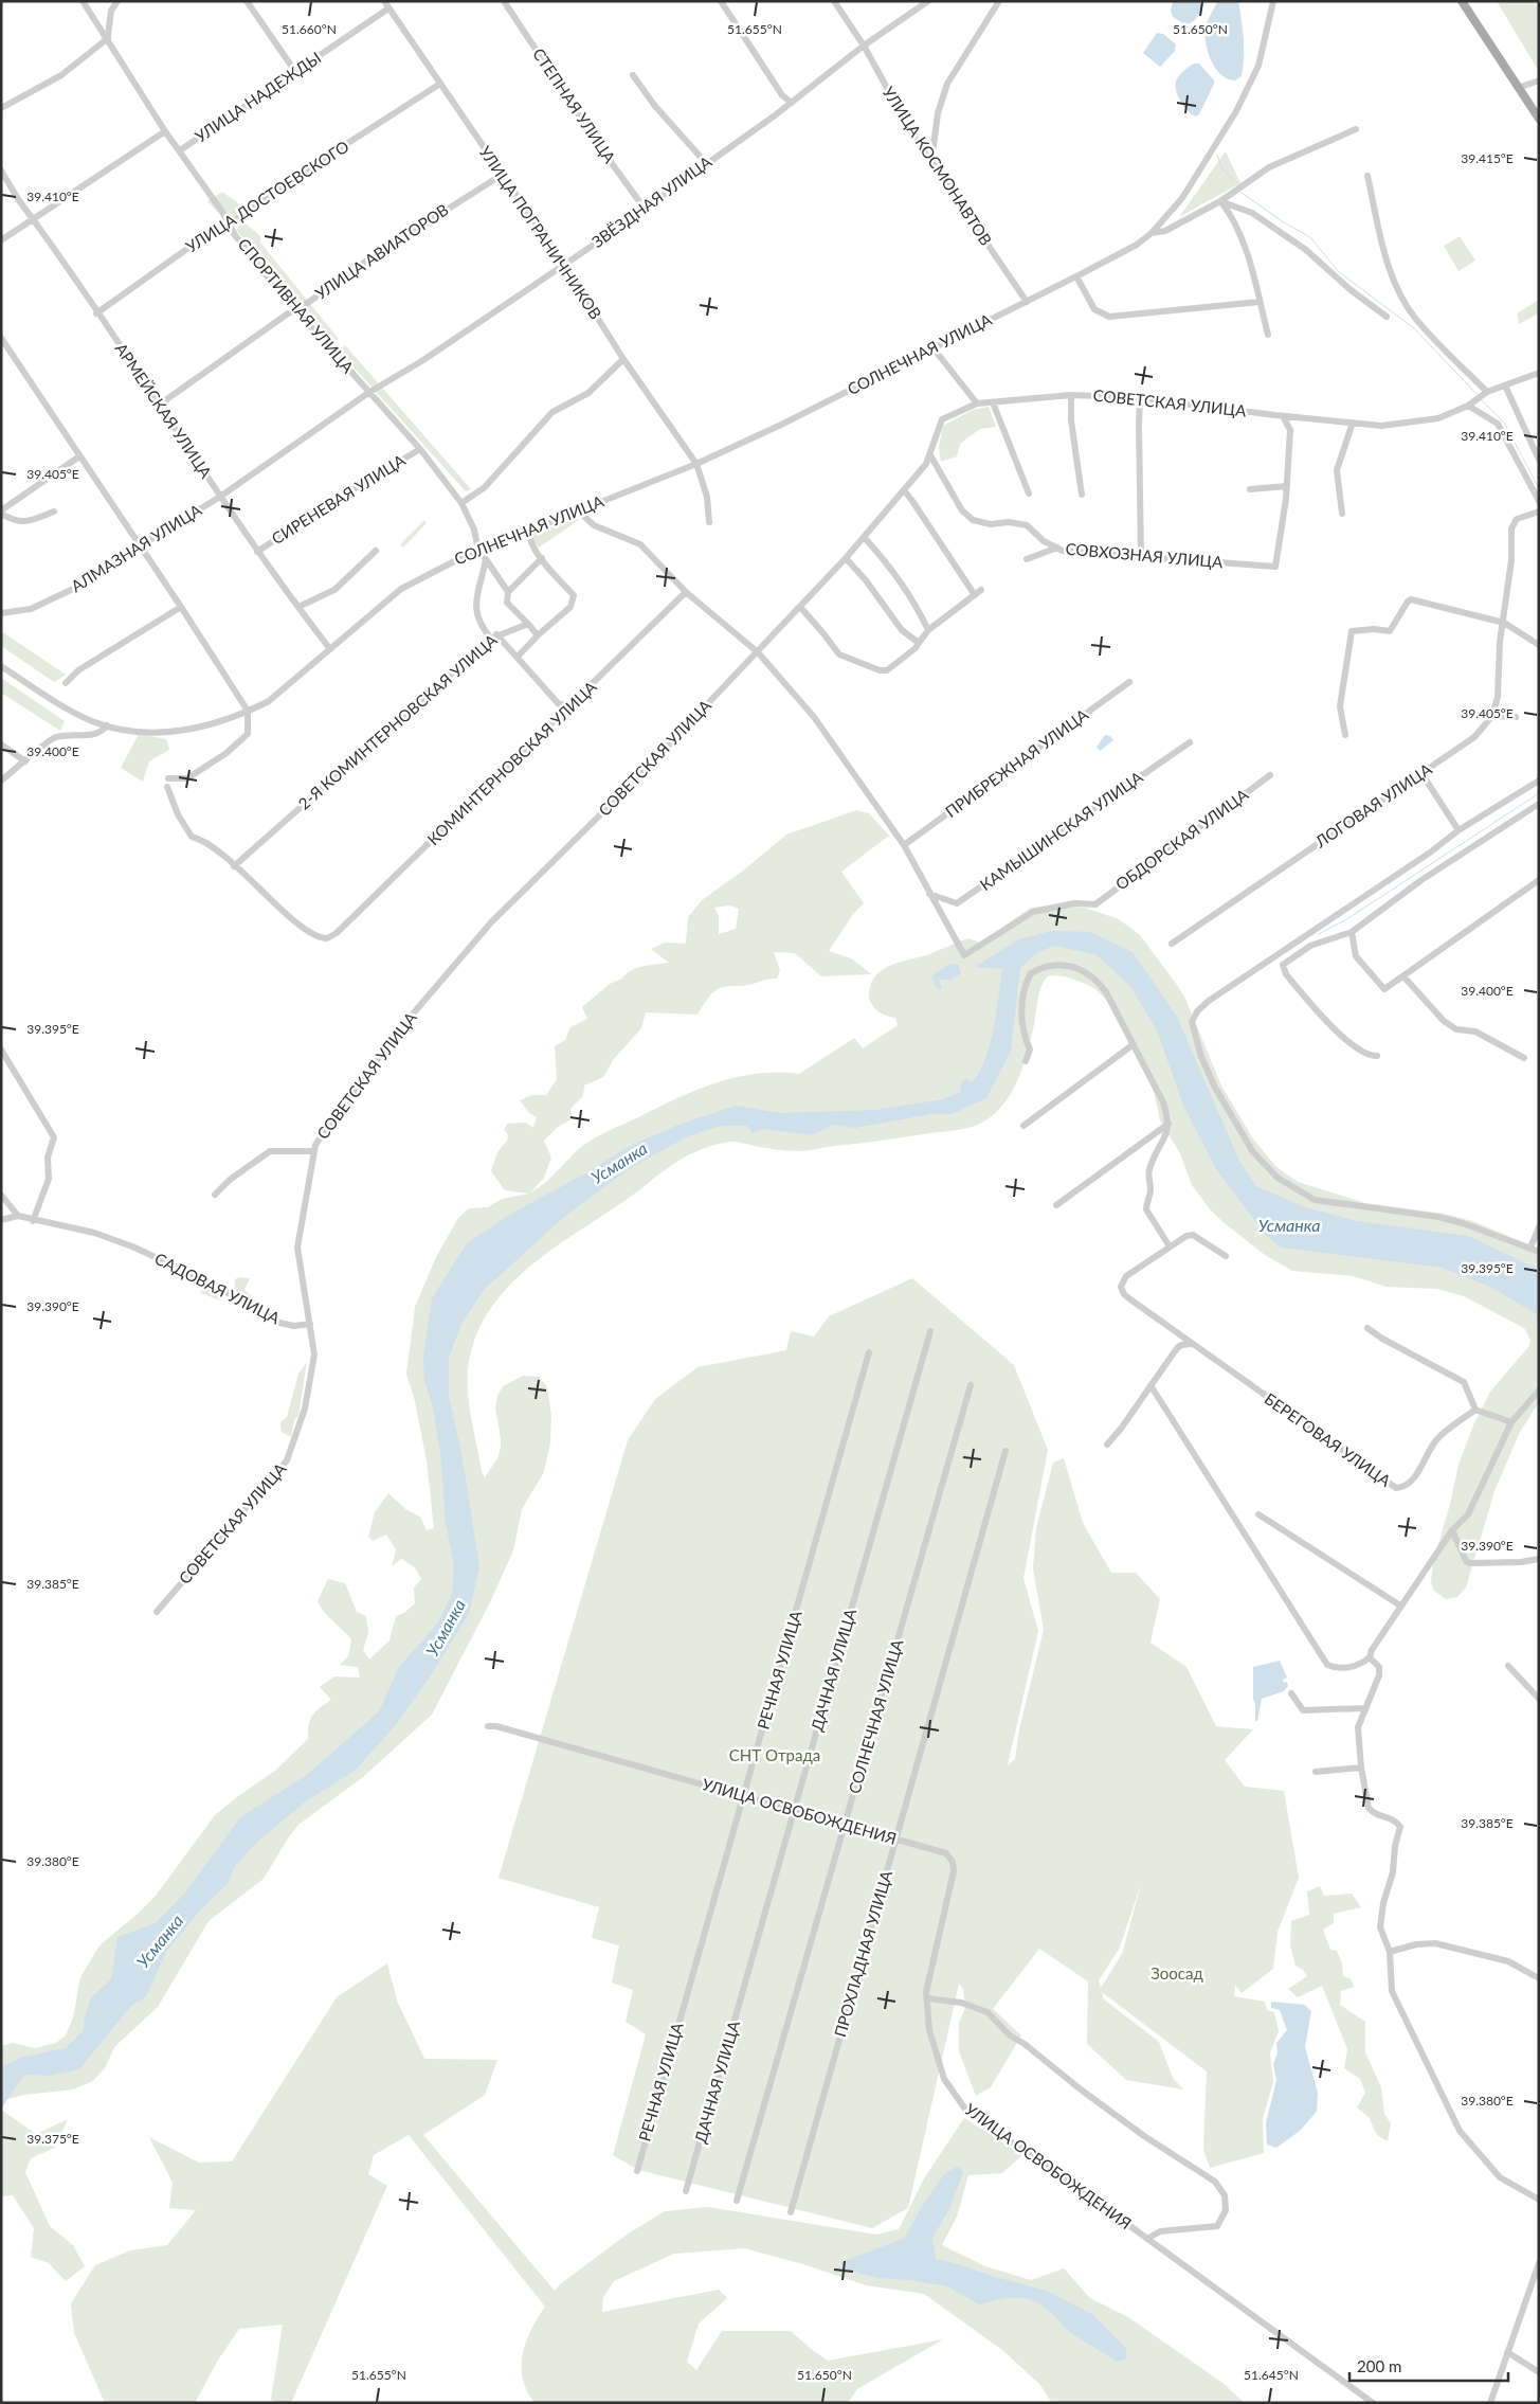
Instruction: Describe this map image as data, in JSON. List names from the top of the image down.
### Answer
{
  "streets": {
    "street": [
      "УЛИЦА НАДЕЖДЫ",
      "СТЕПНАЯ УЛИЦА",
      "УЛИЦА КОСМОНАВТОВ",
      "УЛИЦА ДОСТОЕВСКОГО",
      "ЗВЁЗДНАЯ УЛИЦА",
      "УЛИЦА ПОГРАНИЧНИКОВ",
      "УЛИЦА АВИАТОРОВ",
      "СПОРТИВНАЯ УЛИЦА",
      "СОЛНЕЧНАЯ УЛИЦА",
      "СОВЕТСКАЯ УЛИЦА",
      "АРМЕЙСКАЯ УЛИЦА",
      "СИРЕНЕВАЯ УЛИЦА",
      "АЛМАЗНАЯ УЛИЦА",
      "СОВХОЗНАЯ УЛИЦА",
      "2-Я КОМИНТЕРНОВСКАЯ УЛИЦА",
      "КОМИНТЕРНОВСКАЯ УЛИЦА",
      "ПРИБРЕЖНАЯ УЛИЦА",
      "ЛОГОВАЯ УЛИЦА",
      "КАМЫШИНСКАЯ УЛИЦА",
      "ОБДОРСКАЯ УЛИЦА",
      "САДОВАЯ УЛИЦА",
      "БЕРЕГОВАЯ УЛИЦА",
      "РЕЧНАЯ УЛИЦА",
      "ДАЧНАЯ УЛИЦА",
      "УЛИЦА ОСВОБОЖДЕНИЯ",
      "ПРОХЛАДНАЯ УЛИЦА"
    ]
  },
  "crossings": [
    ["УЛИЦА НАДЕЖДЫ", "УЛИЦА ПОГРАНИЧНИКОВ"],
    ["УЛИЦА НАДЕЖДЫ", "СПОРТИВНАЯ УЛИЦА"],
    ["СТЕПНАЯ УЛИЦА", "ЗВЁЗДНАЯ УЛИЦА"],
    ["УЛИЦА КОСМОНАВТОВ", "ЗВЁЗДНАЯ УЛИЦА"],
    ["УЛИЦА КОСМОНАВТОВ", "СОЛНЕЧНАЯ УЛИЦА"],
    ["УЛИЦА ДОСТОЕВСКОГО", "УЛИЦА ПОГРАНИЧНИКОВ"],
    ["УЛИЦА ДОСТОЕВСКОГО", "СПОРТИВНАЯ УЛИЦА"],
    ["УЛИЦА ДОСТОЕВСКОГО", "АРМЕЙСКАЯ УЛИЦА"],
    ["ЗВЁЗДНАЯ УЛИЦА", "УЛИЦА ПОГРАНИЧНИКОВ"],
    ["ЗВЁЗДНАЯ УЛИЦА", "СПОРТИВНАЯ УЛИЦА"],
    ["ЗВЁЗДНАЯ УЛИЦА", "АЛМАЗНАЯ УЛИЦА"],
    ["УЛИЦА ПОГРАНИЧНИКОВ", "УЛИЦА АВИАТОРОВ"],
    ["УЛИЦА ПОГРАНИЧНИКОВ", "СОЛНЕЧНАЯ УЛИЦА"],
    ["УЛИЦА АВИАТОРОВ", "СПОРТИВНАЯ УЛИЦА"],
    ["УЛИЦА АВИАТОРОВ", "АРМЕЙСКАЯ УЛИЦА"],
    ["СПОРТИВНАЯ УЛИЦА", "СОЛНЕЧНАЯ УЛИЦА"],
    ["СПОРТИВНАЯ УЛИЦА", "СИРЕНЕВАЯ УЛИЦА"],
    ["СПОРТИВНАЯ УЛИЦА", "АЛМАЗНАЯ УЛИЦА"],
    ["СОЛНЕЧНАЯ УЛИЦА", "АРМЕЙСКАЯ УЛИЦА"],
    ["СОЛНЕЧНАЯ УЛИЦА", "УЛИЦА ОСВОБОЖДЕНИЯ"],
    ["СОВЕТСКАЯ УЛИЦА", "СОВХОЗНАЯ УЛИЦА"],
    ["СОВЕТСКАЯ УЛИЦА", "САДОВАЯ УЛИЦА"],
    ["АРМЕЙСКАЯ УЛИЦА", "СИРЕНЕВАЯ УЛИЦА"],
    ["АРМЕЙСКАЯ УЛИЦА", "АЛМАЗНАЯ УЛИЦА"],
    ["2-Я КОМИНТЕРНОВСКАЯ УЛИЦА", "КОМИНТЕРНОВСКАЯ УЛИЦА"],
    ["КАМЫШИНСКАЯ УЛИЦА", "ОБДОРСКАЯ УЛИЦА"],
    ["РЕЧНАЯ УЛИЦА", "УЛИЦА ОСВОБОЖДЕНИЯ"],
    ["ДАЧНАЯ УЛИЦА", "УЛИЦА ОСВОБОЖДЕНИЯ"],
    ["УЛИЦА ОСВОБОЖДЕНИЯ", "ПРОХЛАДНАЯ УЛИЦА"]
  ],
  "water": ["Усманка"],
  "parks": ["СНТ Отрада", "Зоосад"],
  "scale_bar": "200 m",
  "coordinates": [
    "51.660°N",
    "51.655°N",
    "51.650°N",
    "39.415°E",
    "39.410°E",
    "39.405°E",
    "39.400°E",
    "39.395°E",
    "39.390°E",
    "39.385°E",
    "39.380°E",
    "39.375°E",
    "51.645°N"
  ]
}
